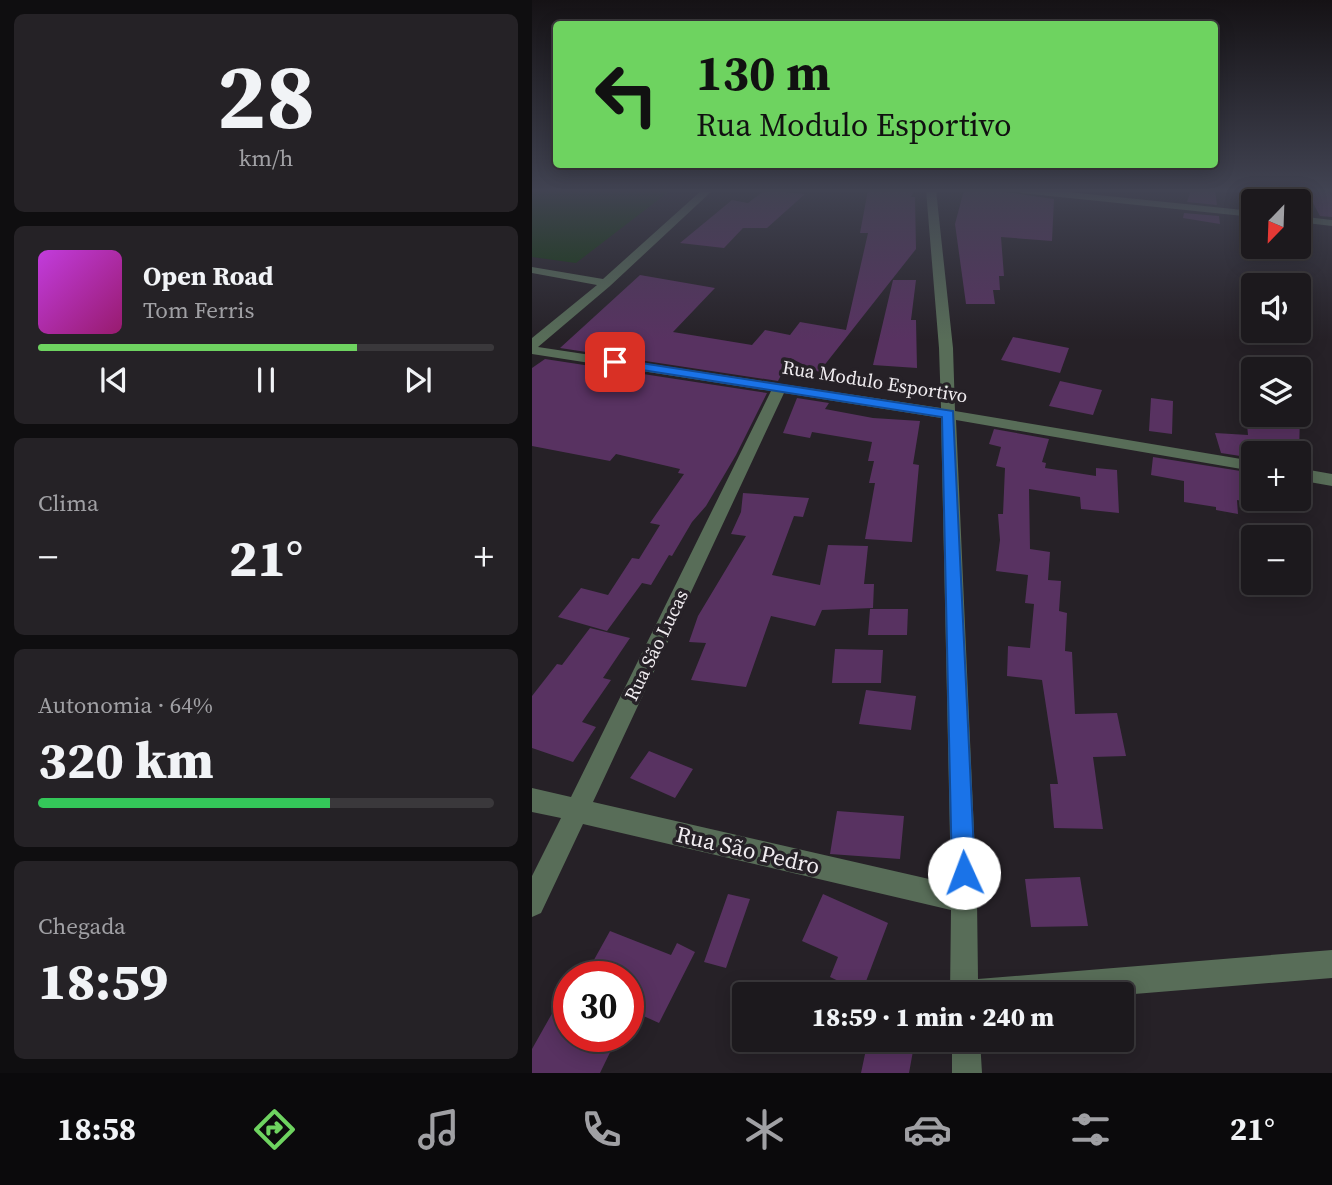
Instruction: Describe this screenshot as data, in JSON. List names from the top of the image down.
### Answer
{
  "streets": {
    "street": ["Rua Modulo Esportivo", "Rua São Lucas", "Rua São Pedro"]
  },
  "crossings": [
    ["Rua Modulo Esportivo", "Rua São Lucas"],
    ["Rua São Lucas", "Rua São Pedro"]
  ],
  "north": "bottom left",
  "page": {
    "tile": [
      ["28", "km/h"],
      "Clima",
      ["Autonomia · 64%", "320 km"],
      ["Chegada", "18:59"]
    ],
    "turn": ["130 m", "Rua Modulo Esportivo"],
    "map_buttons": ["+", "−"],
    "song": ["Open Road", "Tom Ferris"],
    "heat": ["−", "21°", "+"],
    "limit": "30",
    "trip": "18:59 · 1 min · 240 m",
    "tabs": ["18:58", "21°"]
  }
}
